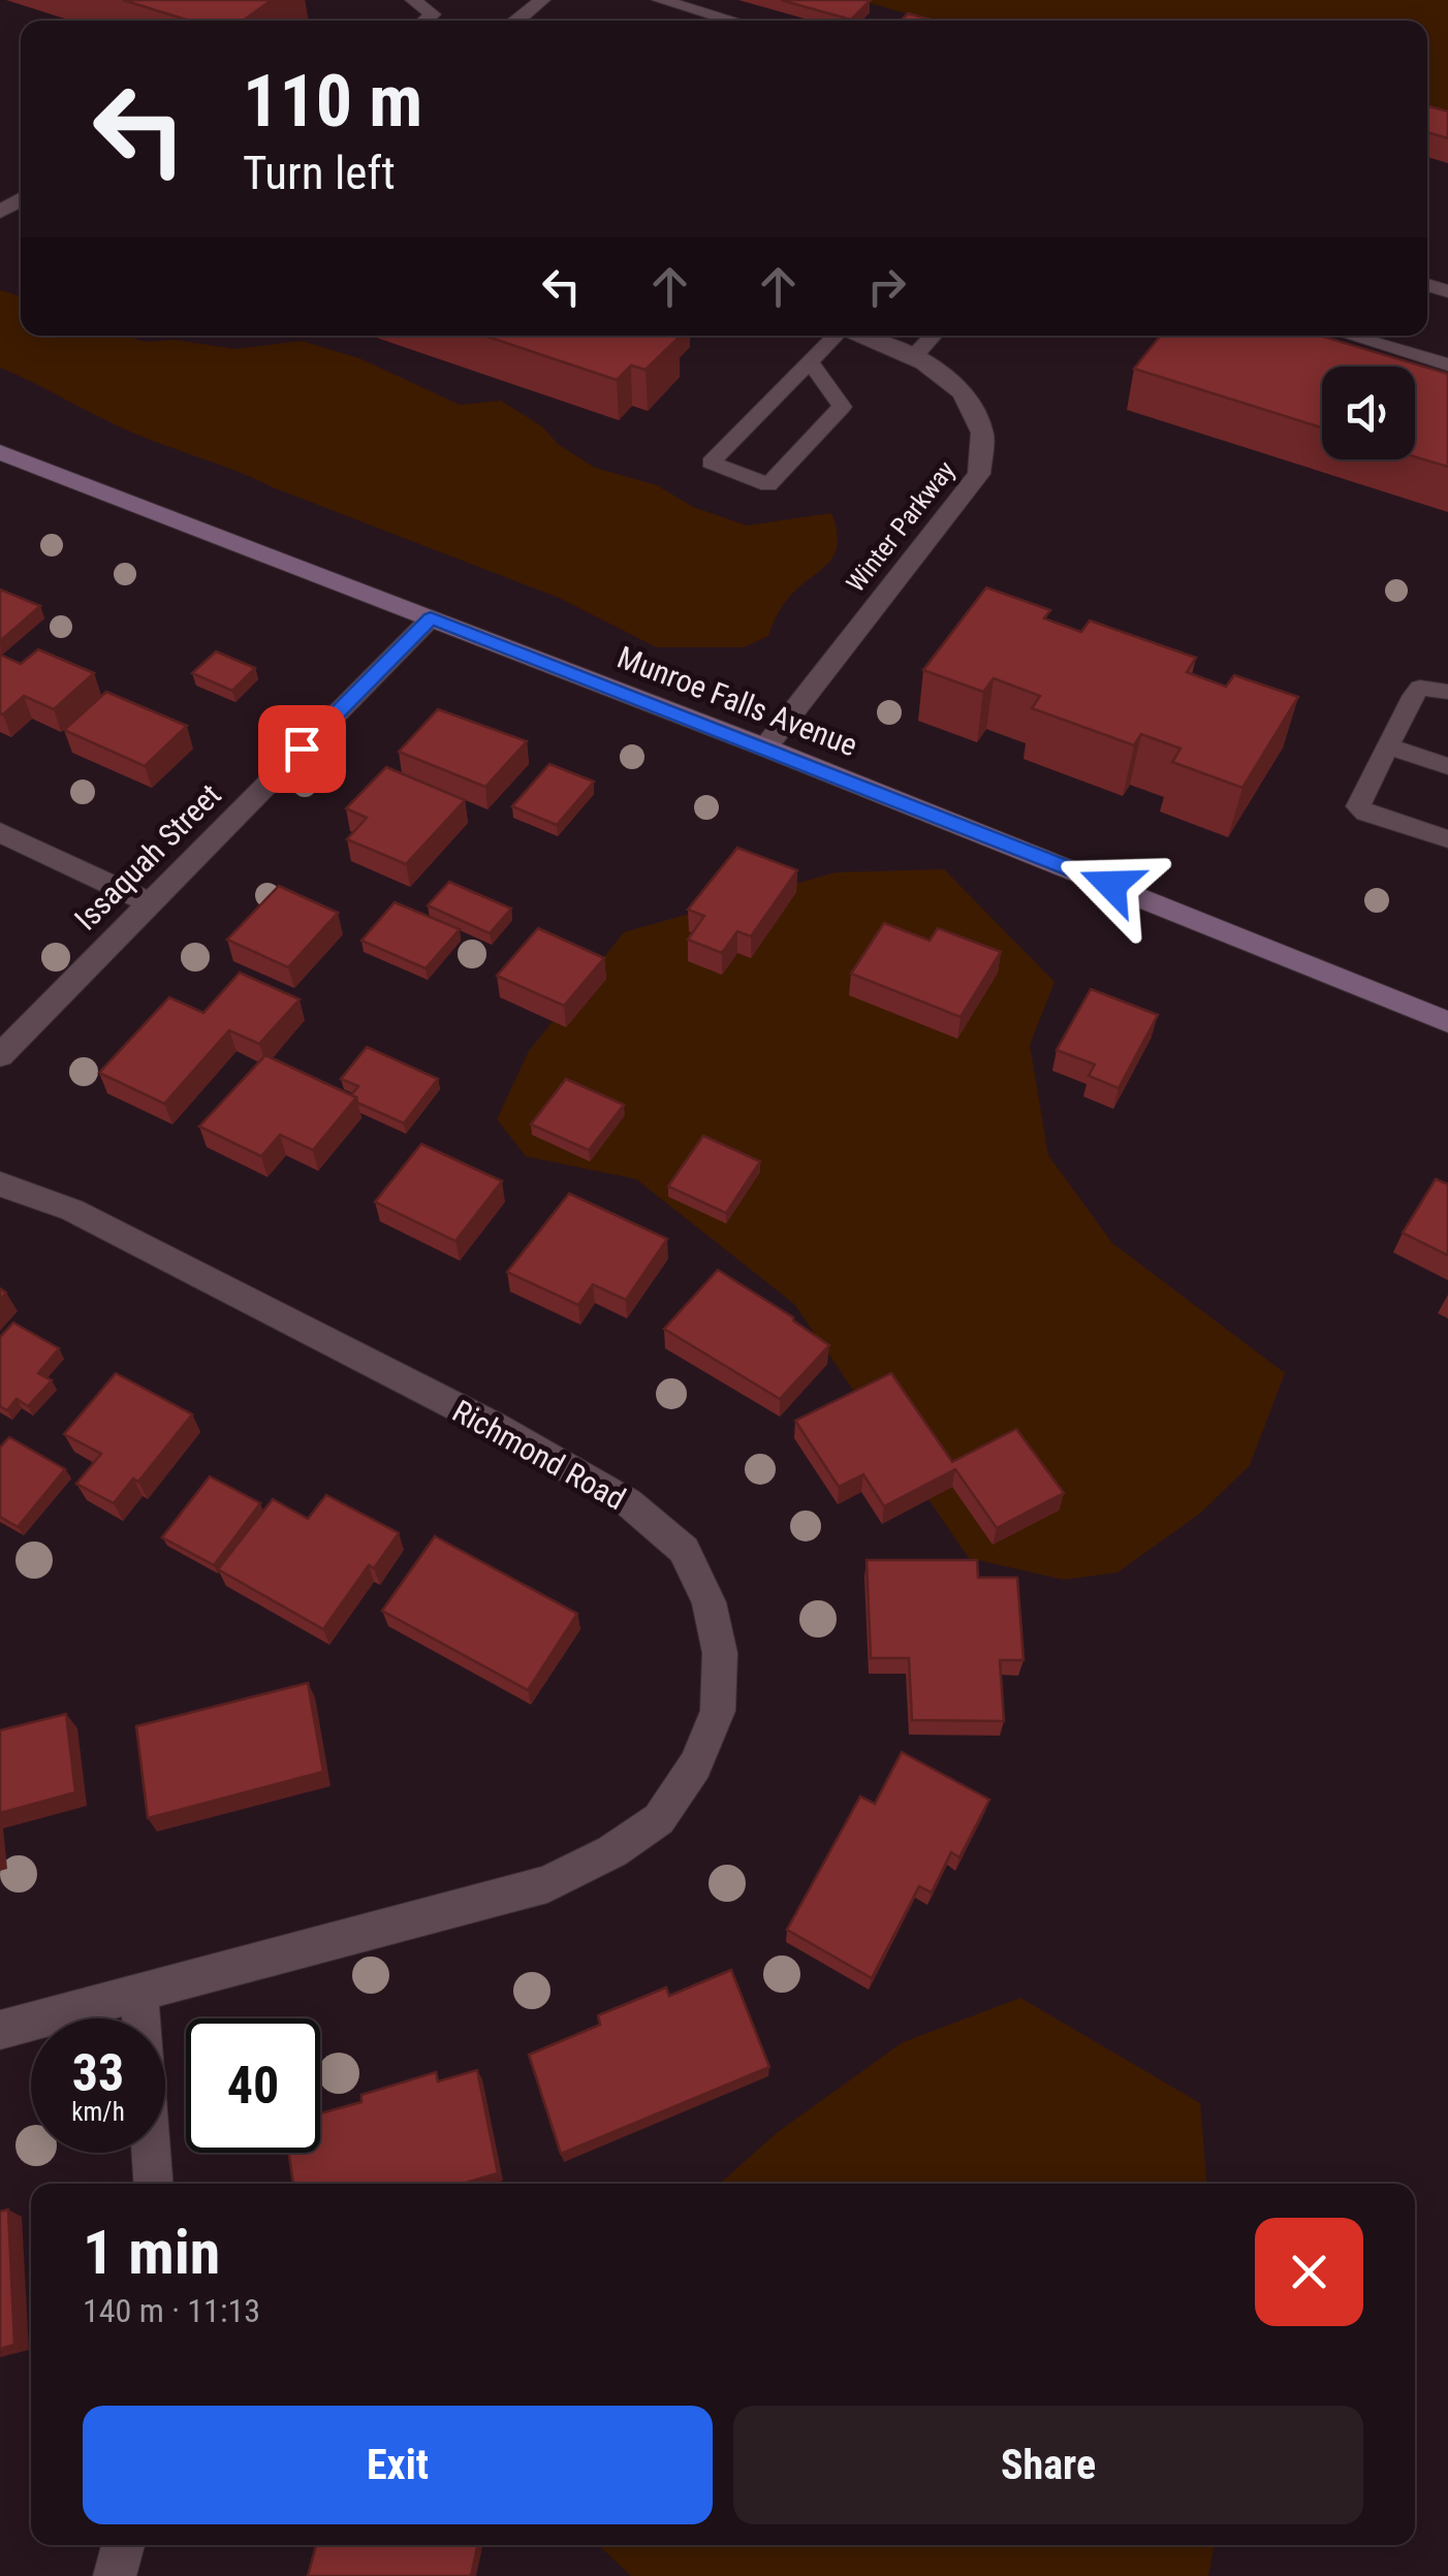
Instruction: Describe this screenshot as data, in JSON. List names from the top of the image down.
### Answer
{
  "streets": {
    "street": [
      "Winter Parkway",
      "Munroe Falls Avenue",
      "Issaquah Street",
      "Richmond Road"
    ]
  },
  "crossings": [
    ["Winter Parkway", "Munroe Falls Avenue"],
    ["Munroe Falls Avenue", "Issaquah Street"]
  ],
  "page": {
    "turn": ["110 m", "Turn left"],
    "speed": "33 km/h",
    "limit": "40",
    "heading": ["1 min", "140 m · 11:13"],
    "buttons": ["Exit", "Share"]
  }
}
